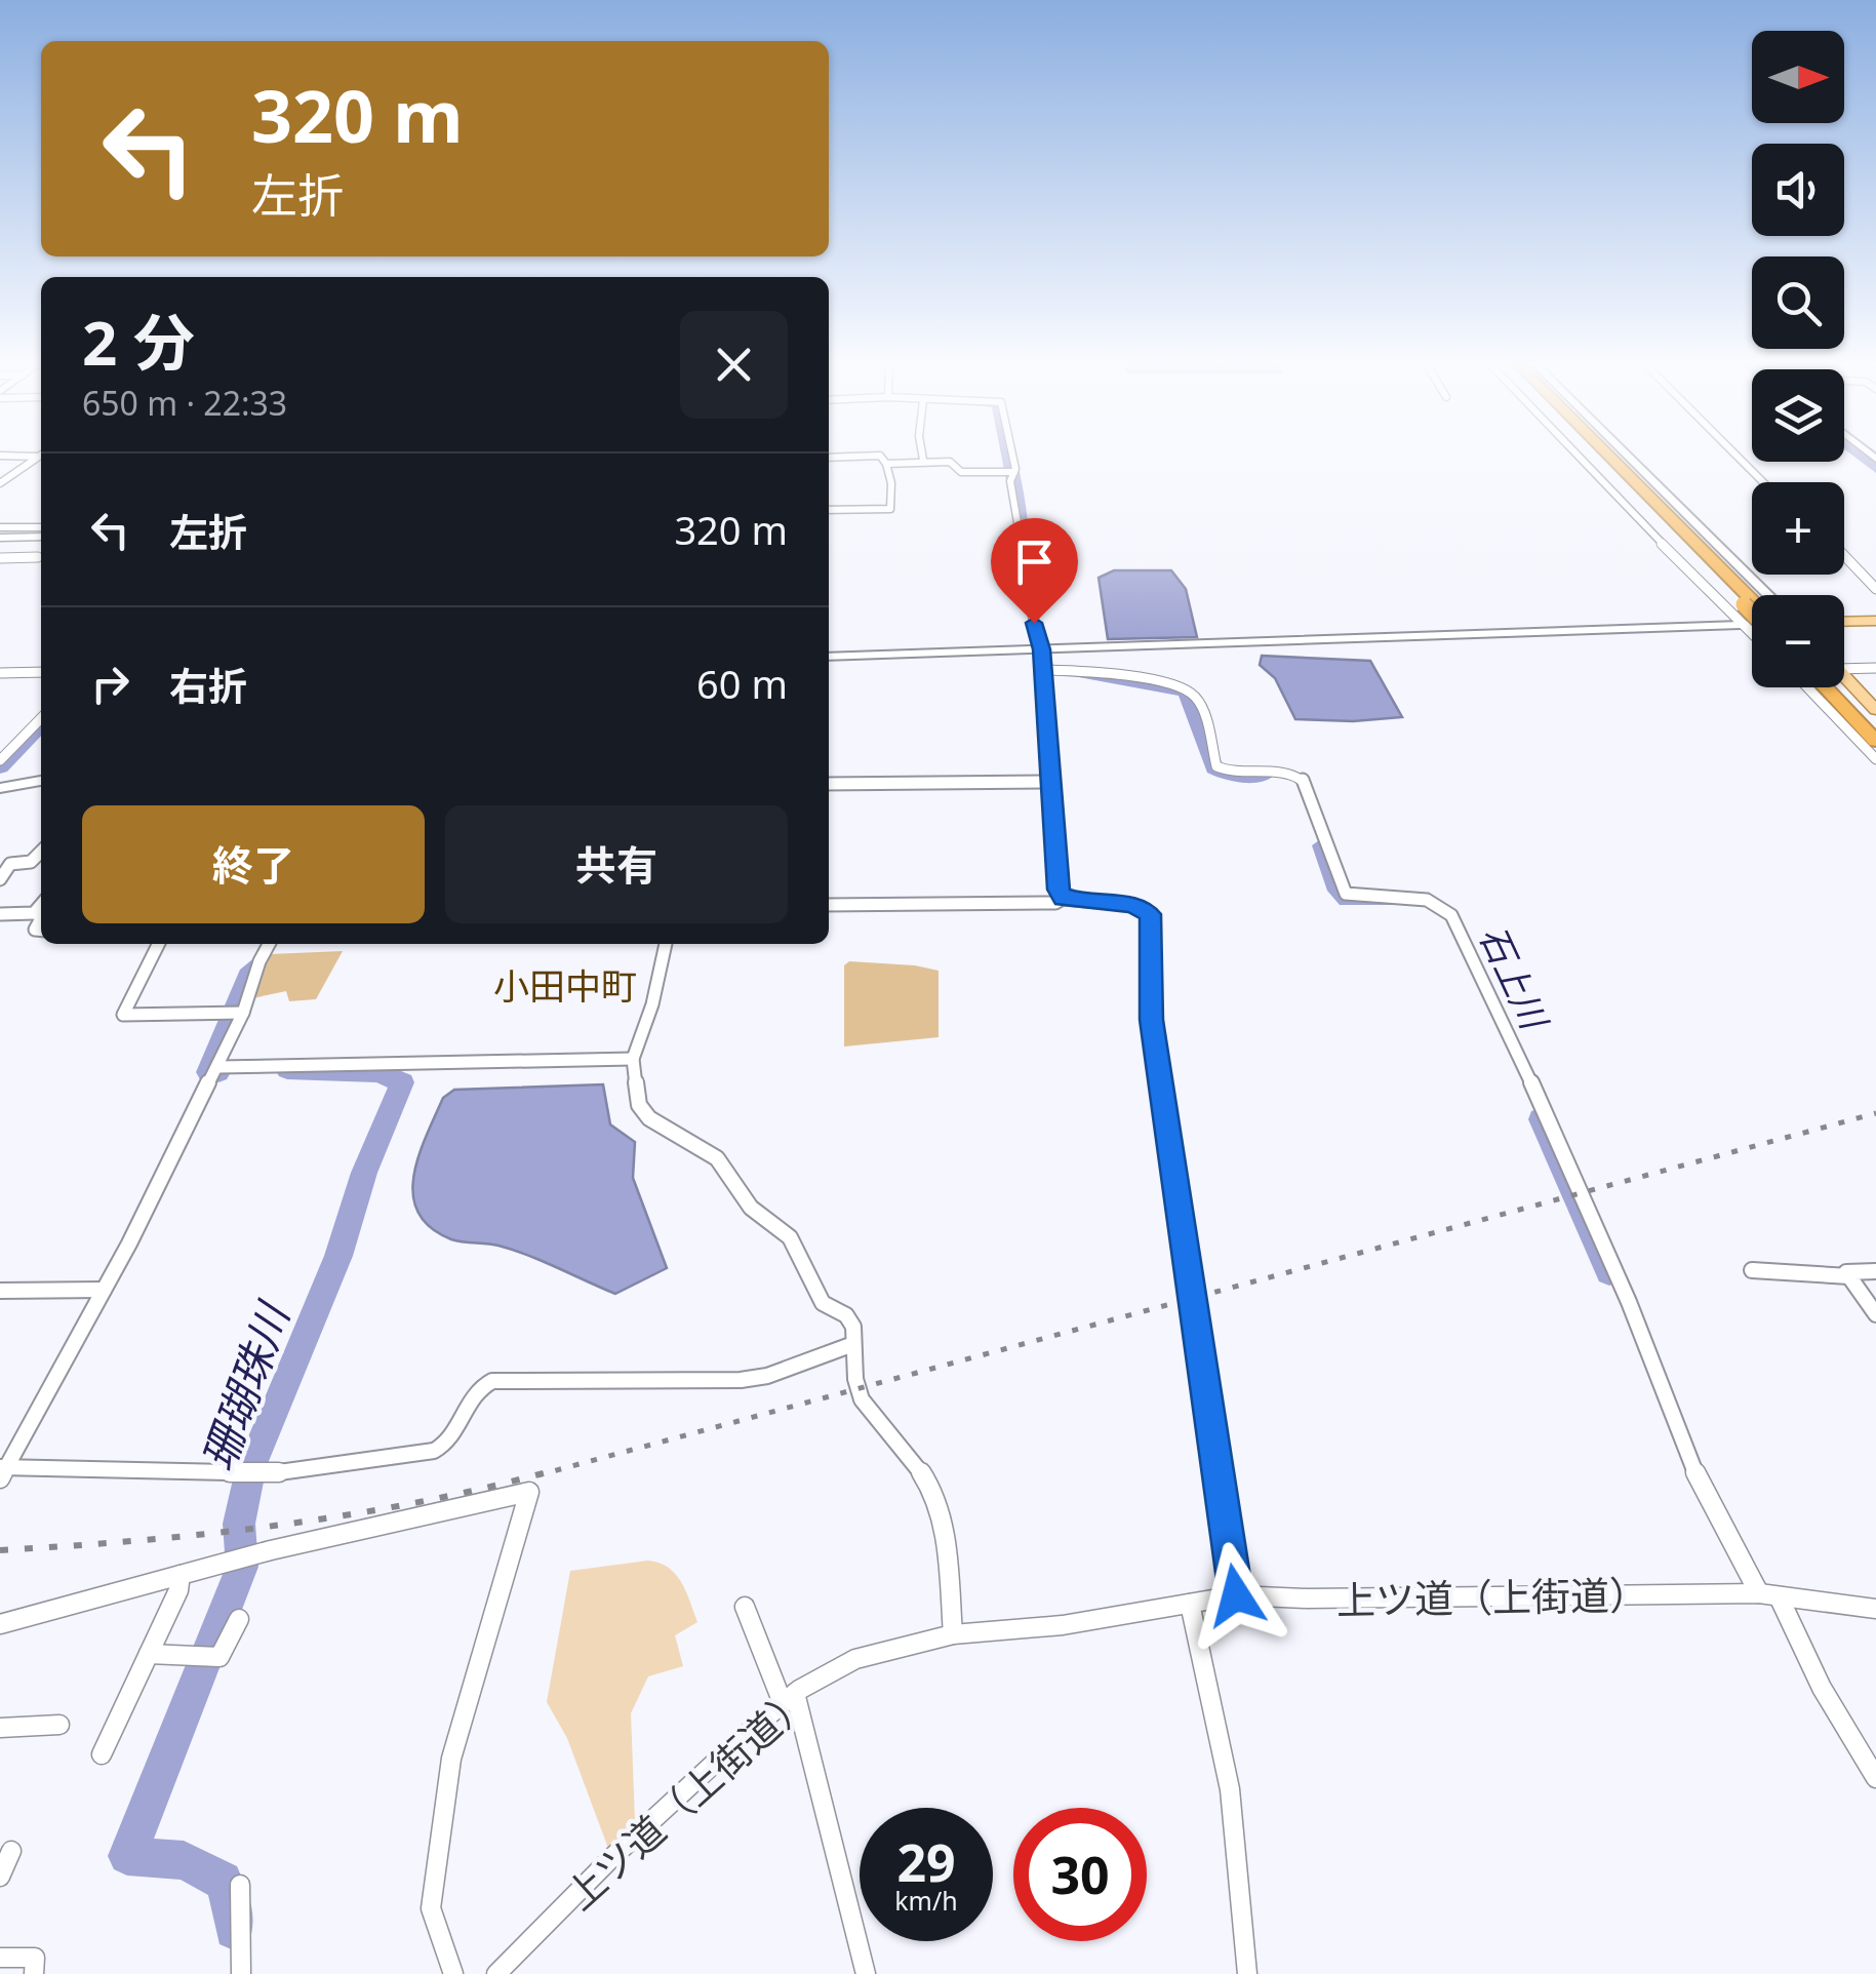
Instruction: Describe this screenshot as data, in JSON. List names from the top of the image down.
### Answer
{
  "streets": {
    "street": ["上ツ道（上街道）"]
  },
  "districts": ["小田中町"],
  "water": ["石上川", "珊瑚珠川"],
  "north": "right",
  "page": {
    "map_buttons": ["+", "−"],
    "turn": ["320 m", "左折"],
    "heading": ["2 分", "650 m · 22:33"],
    "list": [
      {
        "name": "左折",
        "value": "320 m"
      },
      {
        "name": "右折",
        "value": "60 m"
      }
    ],
    "buttons": ["終了", "共有"],
    "speed": "29 km/h",
    "limit": "30"
  }
}
